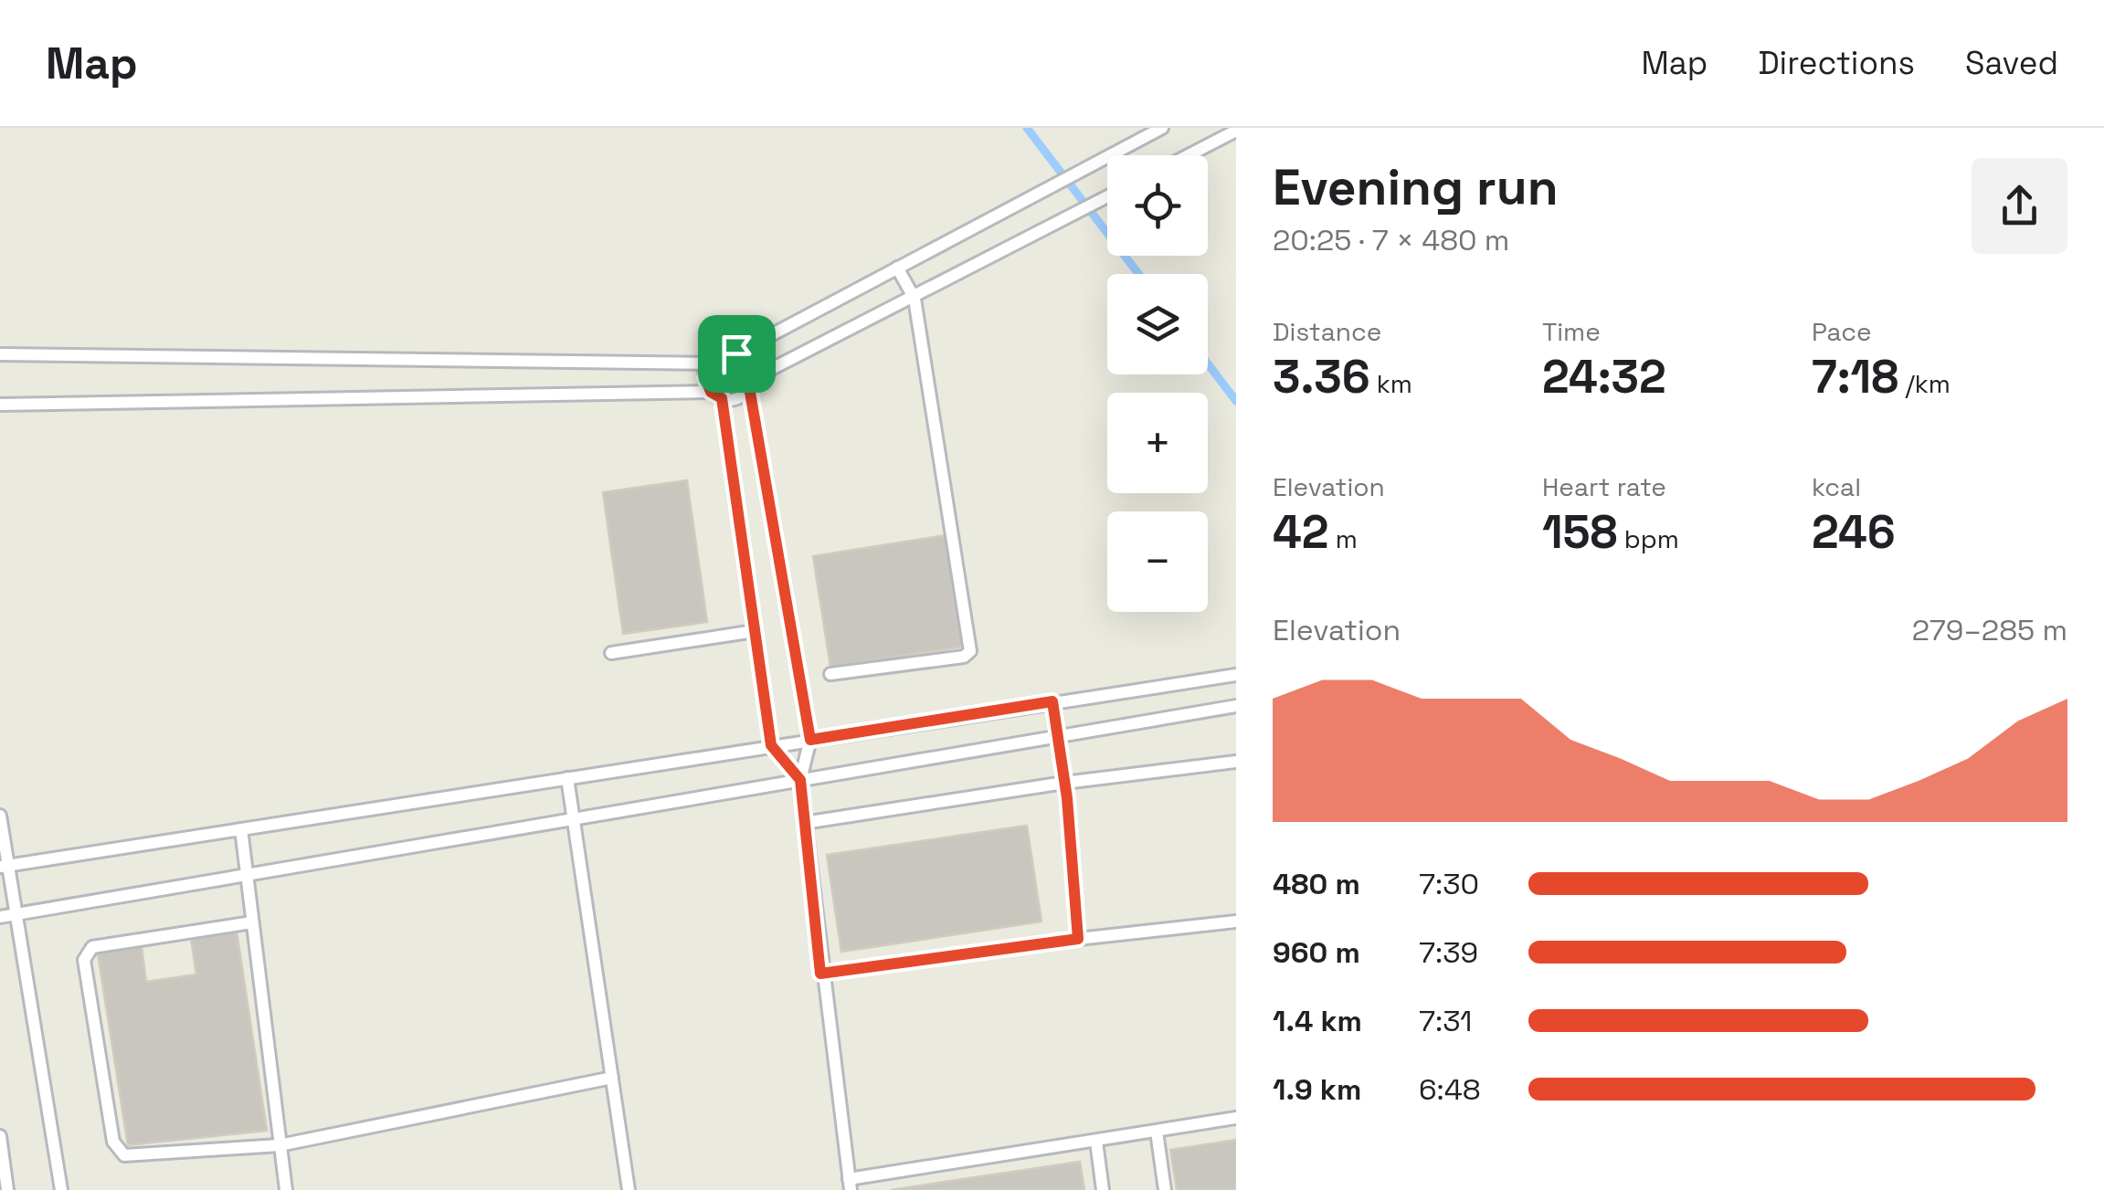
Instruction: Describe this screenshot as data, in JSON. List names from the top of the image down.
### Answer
{
  "page": {
    "header": "Map",
    "nav": ["Map", "Directions", "Saved"],
    "heading": ["Evening run", "20:25 · 7 × 480 m"],
    "map_buttons": ["+", "−"],
    "stats": [
      ["Distance", "3.36 km"],
      ["Time", "24:32"],
      ["Pace", "7:18 /km"],
      ["Elevation", "42 m"],
      ["Heart rate", "158 bpm"],
      ["kcal", "246"]
    ],
    "chart": ["Elevation", "279–285 m"],
    "list": [
      {
        "name": "480 m",
        "note": "7:30"
      },
      {
        "name": "960 m",
        "note": "7:39"
      },
      {
        "name": "1.4 km",
        "note": "7:31"
      },
      {
        "name": "1.9 km",
        "note": "6:48"
      }
    ]
  }
}
